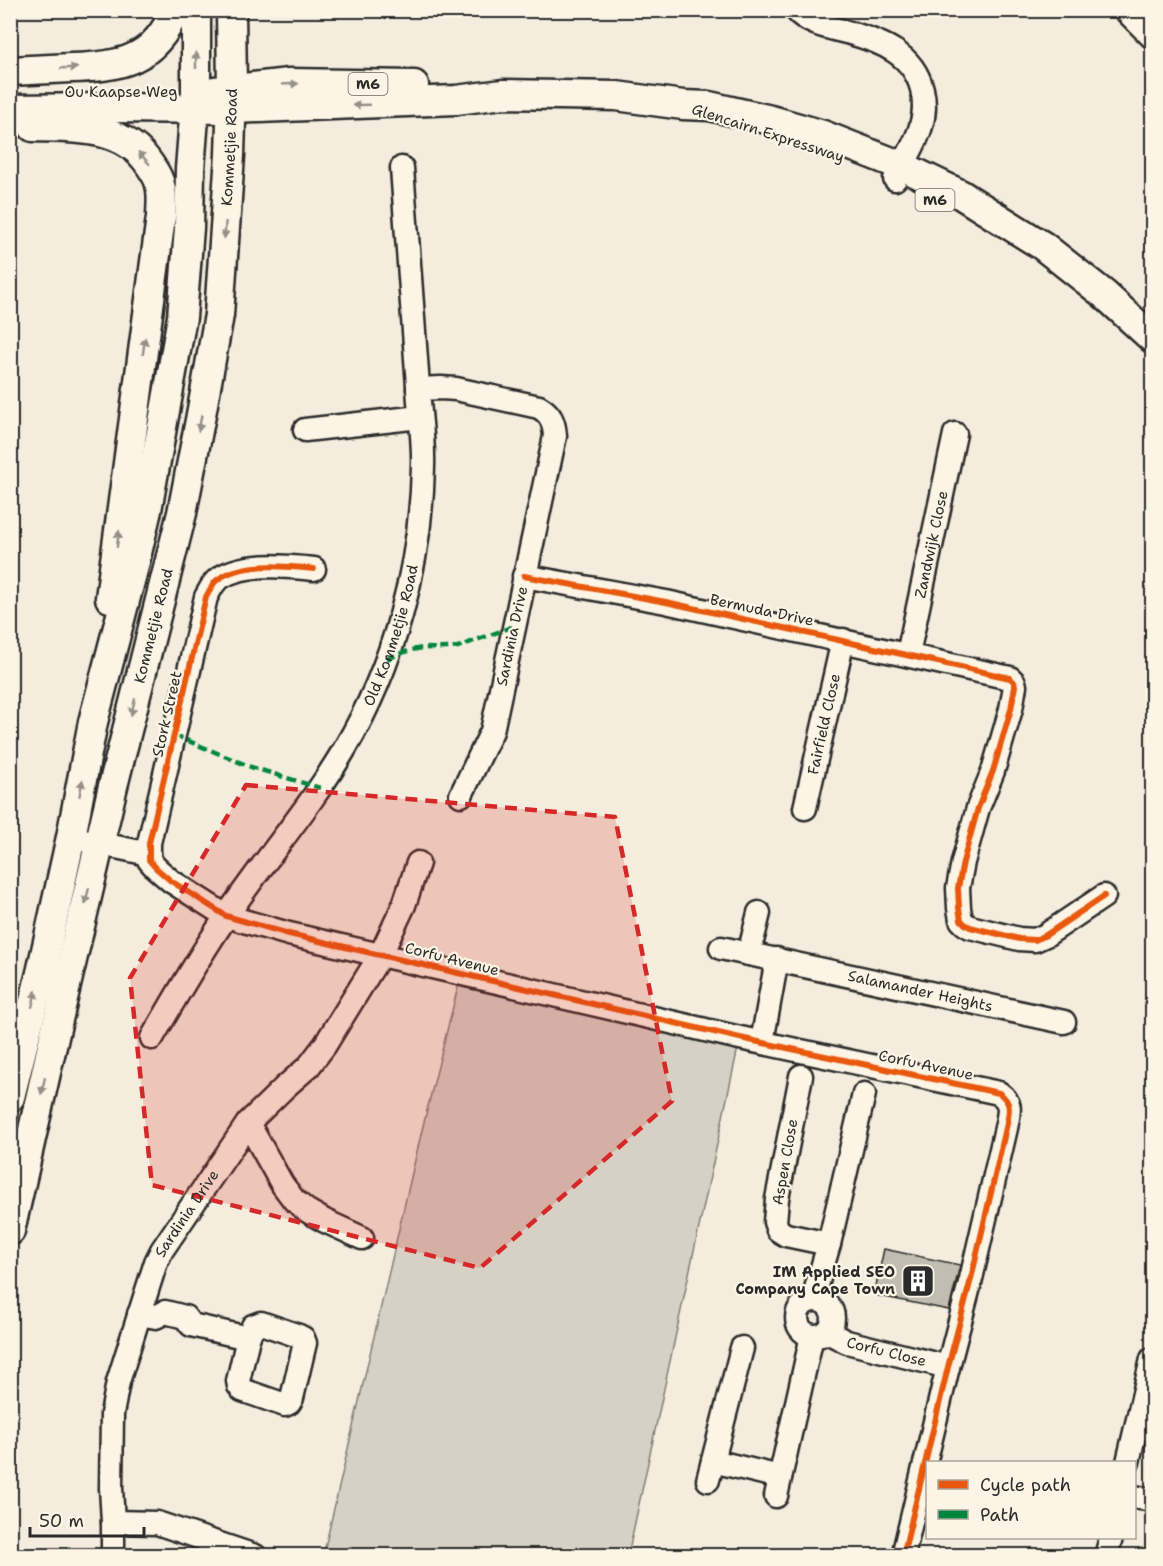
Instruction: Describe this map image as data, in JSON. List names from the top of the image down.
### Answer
{
  "streets": {
    "main road": [
      "M6",
      "Ou Kaapse Weg",
      "Glencairn Expressway",
      "Kommetjie Road"
    ],
    "street": [
      "Zandwijk Close",
      "Bermuda Drive",
      "Old Kommetjie Road",
      "Sardinia Drive",
      "Stork Street",
      "Fairfield Close",
      "Corfu Avenue",
      "Salamander Heights",
      "Aspen Close",
      "Corfu Close"
    ]
  },
  "crossings": [
    ["Ou Kaapse Weg", "Glencairn Expressway"],
    ["Ou Kaapse Weg", "Kommetjie Road"],
    ["Glencairn Expressway", "Kommetjie Road"],
    ["Zandwijk Close", "Bermuda Drive"],
    ["Bermuda Drive", "Sardinia Drive"],
    ["Bermuda Drive", "Fairfield Close"],
    ["Old Kommetjie Road", "Sardinia Drive"],
    ["Old Kommetjie Road", "Corfu Avenue"],
    ["Sardinia Drive", "Corfu Avenue"],
    ["Corfu Avenue", "Corfu Close"]
  ],
  "places": {
    "building": ["IM Applied SEO Company Cape Town"]
  },
  "legend": ["Cycle path", "Path"],
  "scale_bar": "50 m"
}
